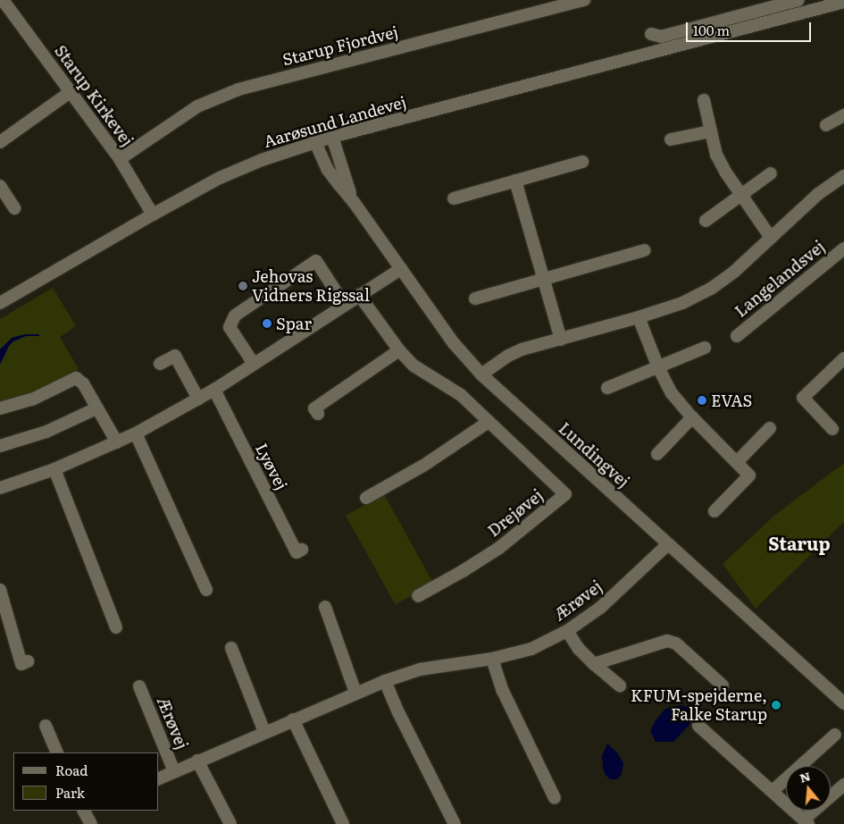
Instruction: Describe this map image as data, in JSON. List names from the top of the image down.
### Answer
{
  "streets": {
    "street": [
      "Starup Fjordvej",
      "Starup Kirkevej",
      "Aarøsund Landevej",
      "Langelandsvej",
      "Lundingvej",
      "Lyøvej",
      "Drejøvej",
      "Ærøvej"
    ]
  },
  "crossings": [
    ["Starup Fjordvej", "Starup Kirkevej"],
    ["Starup Kirkevej", "Aarøsund Landevej"],
    ["Aarøsund Landevej", "Lundingvej"],
    ["Lundingvej", "Ærøvej"]
  ],
  "districts": ["Starup"],
  "places": [
    "Jehovas Vidners Rigssal",
    "Spar",
    "EVAS",
    "KFUM-spejderne, Falke Starup"
  ],
  "legend": ["Road", "Park"],
  "scale_bar": "100 m",
  "north": "top"
}
